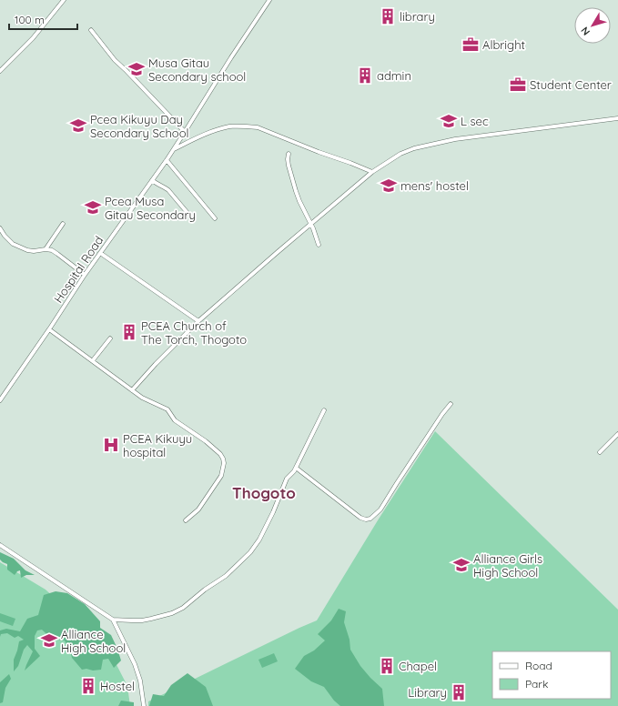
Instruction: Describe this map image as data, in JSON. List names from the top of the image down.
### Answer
{
  "streets": {
    "street": ["Hospital Road"]
  },
  "districts": ["Thogoto"],
  "places": {
    "building": [
      "library",
      "admin",
      "PCEA Church of The Torch, Thogoto",
      "Chapel",
      "Hostel",
      "Library"
    ],
    "office": ["Albright", "Student Center"],
    "school or university": [
      "Musa Gitau Secondary school",
      "L sec",
      "Pcea Kikuyu Day Secondary School",
      "mens' hostel",
      "Pcea Musa Gitau Secondary",
      "Alliance Girls High School",
      "Alliance High School"
    ],
    "hospital": ["PCEA Kikuyu hospital"]
  },
  "legend": ["Road", "Park"],
  "scale_bar": "100 m",
  "north": "bottom left"
}
